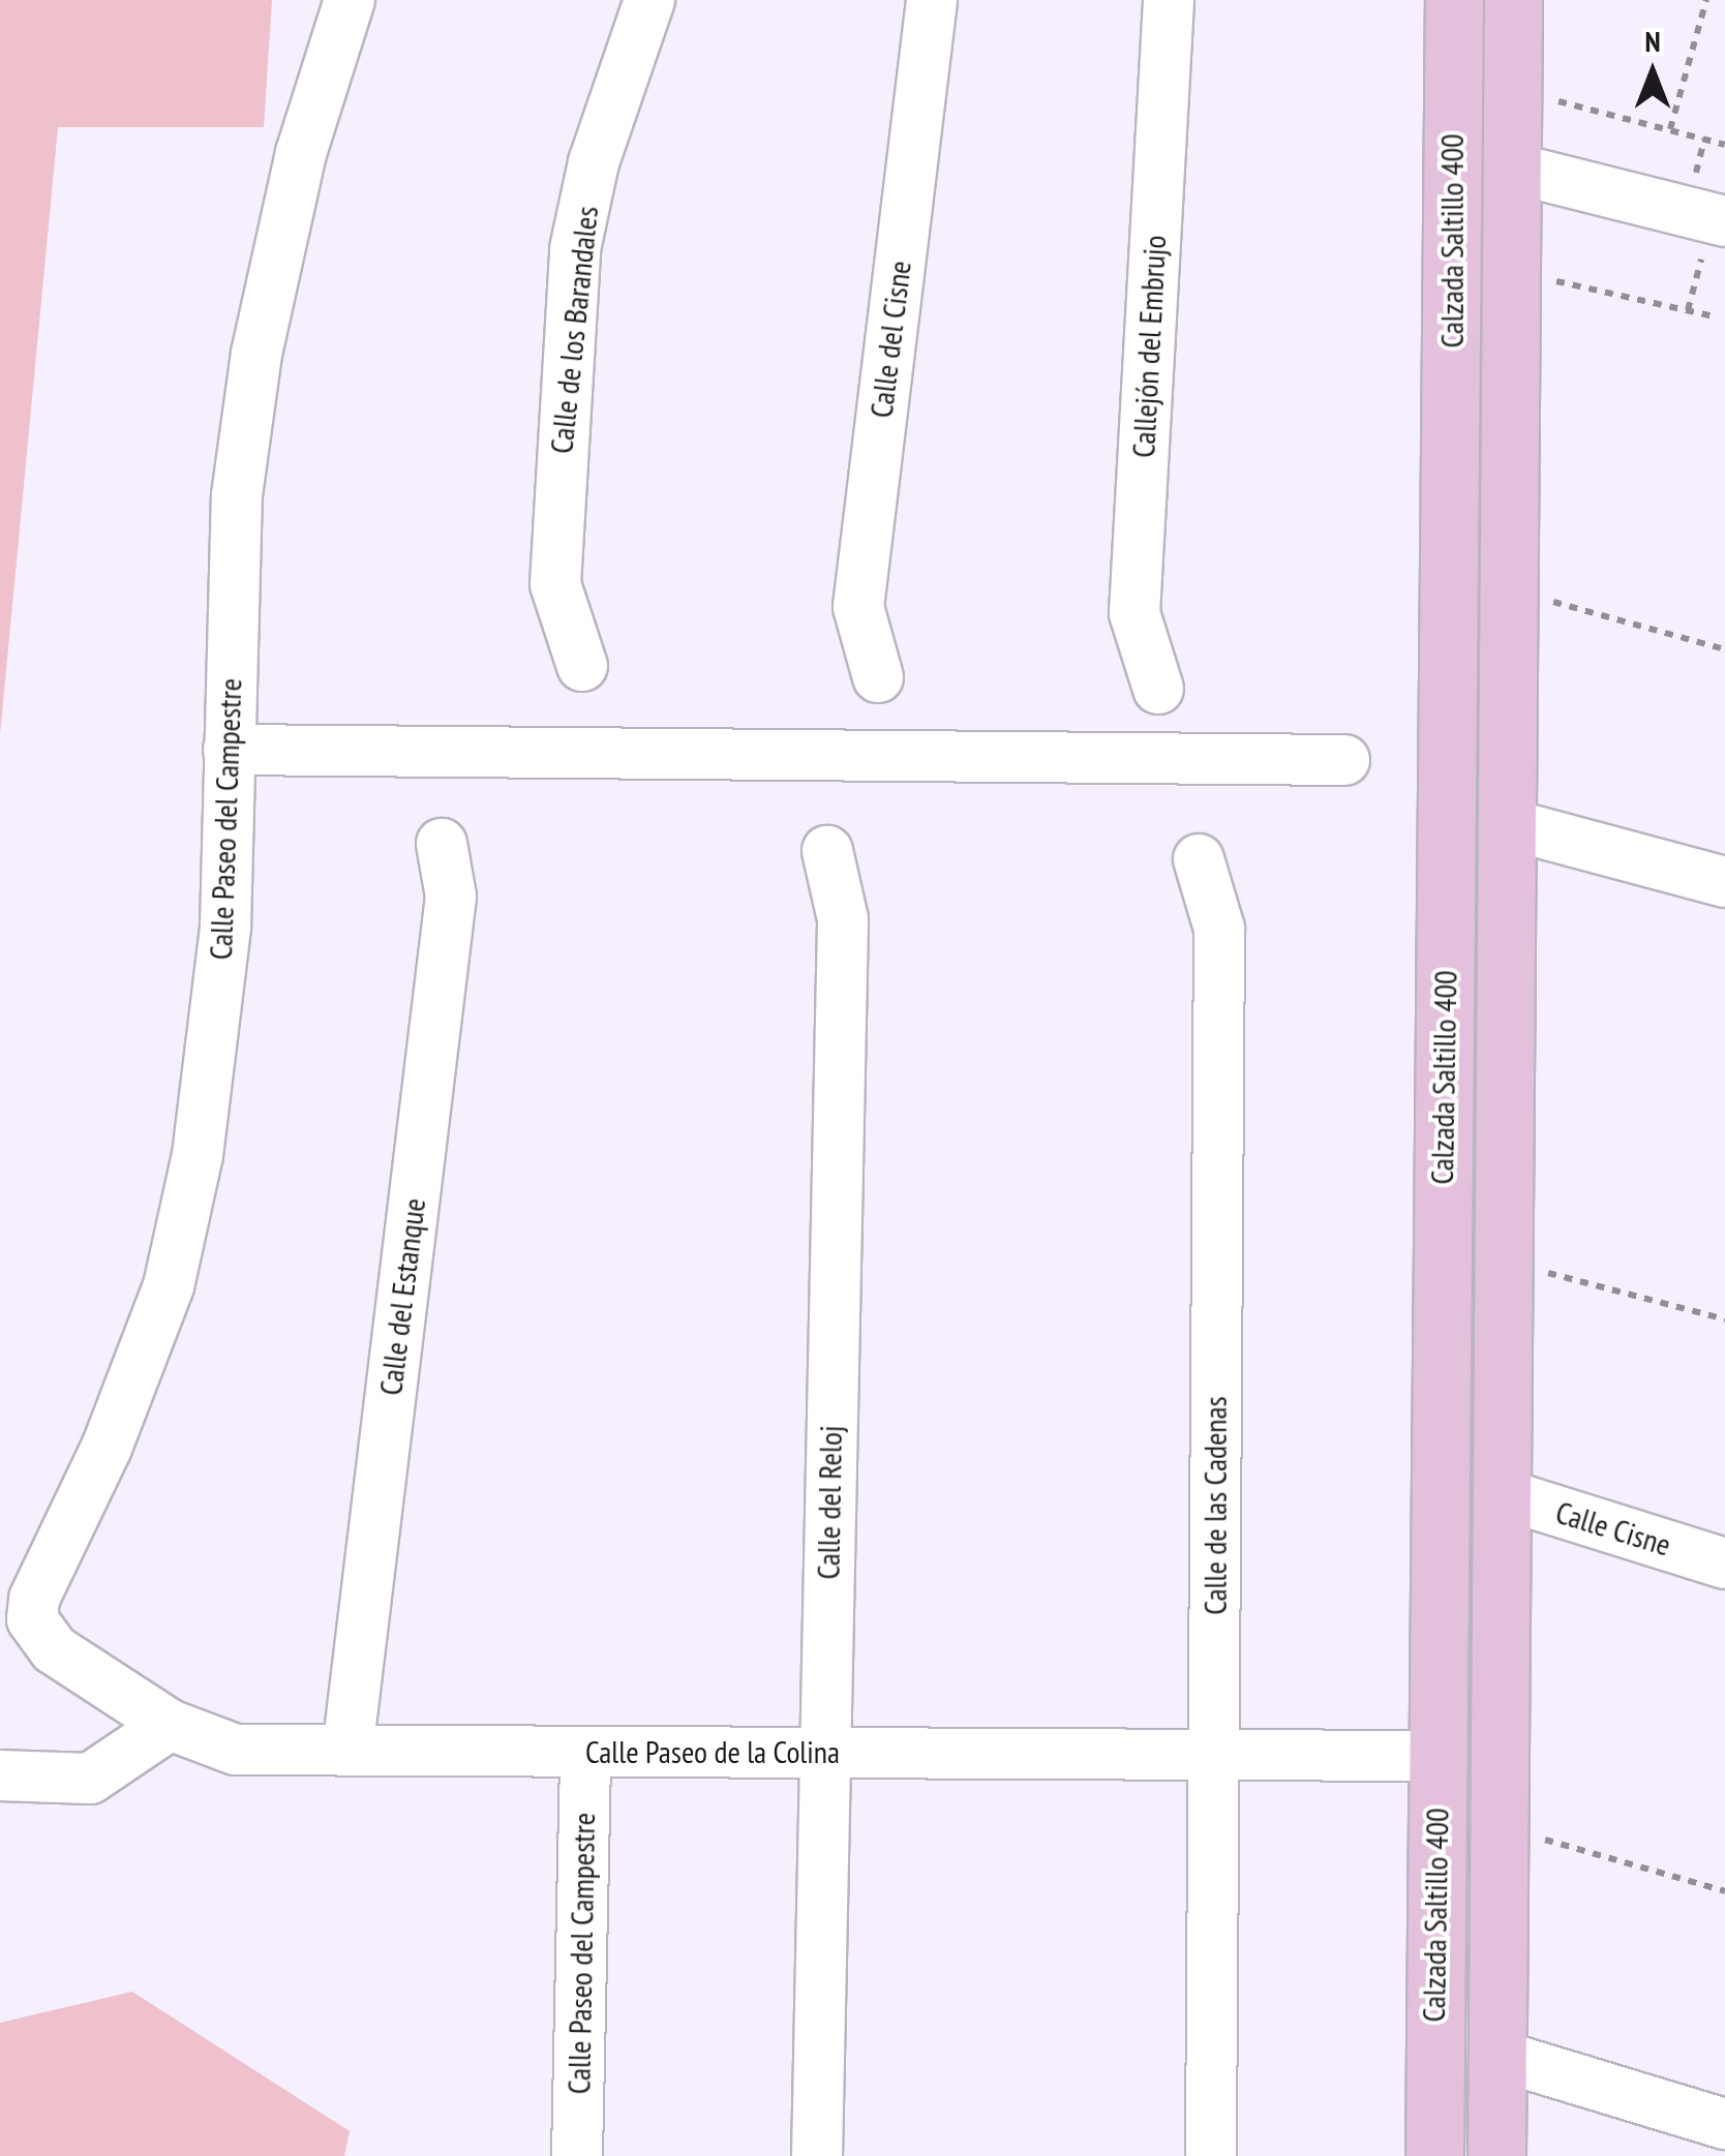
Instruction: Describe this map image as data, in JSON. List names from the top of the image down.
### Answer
{
  "streets": {
    "main road": ["Calzada Saltillo 400"],
    "street": [
      "Calle de los Barandales",
      "Calle del Cisne",
      "Callejón del Embrujo",
      "Calle Paseo del Campestre",
      "Calle del Estanque",
      "Calle del Reloj",
      "Calle de las Cadenas",
      "Calle Cisne",
      "Calle Paseo de la Colina"
    ]
  },
  "crossings": [
    ["Calzada Saltillo 400", "Calle Cisne"],
    ["Calzada Saltillo 400", "Calle Paseo de la Colina"],
    ["Calle Paseo del Campestre", "Calle Paseo de la Colina"],
    ["Calle del Estanque", "Calle Paseo de la Colina"],
    ["Calle del Reloj", "Calle Paseo de la Colina"],
    ["Calle de las Cadenas", "Calle Paseo de la Colina"]
  ],
  "north": "top"
}
